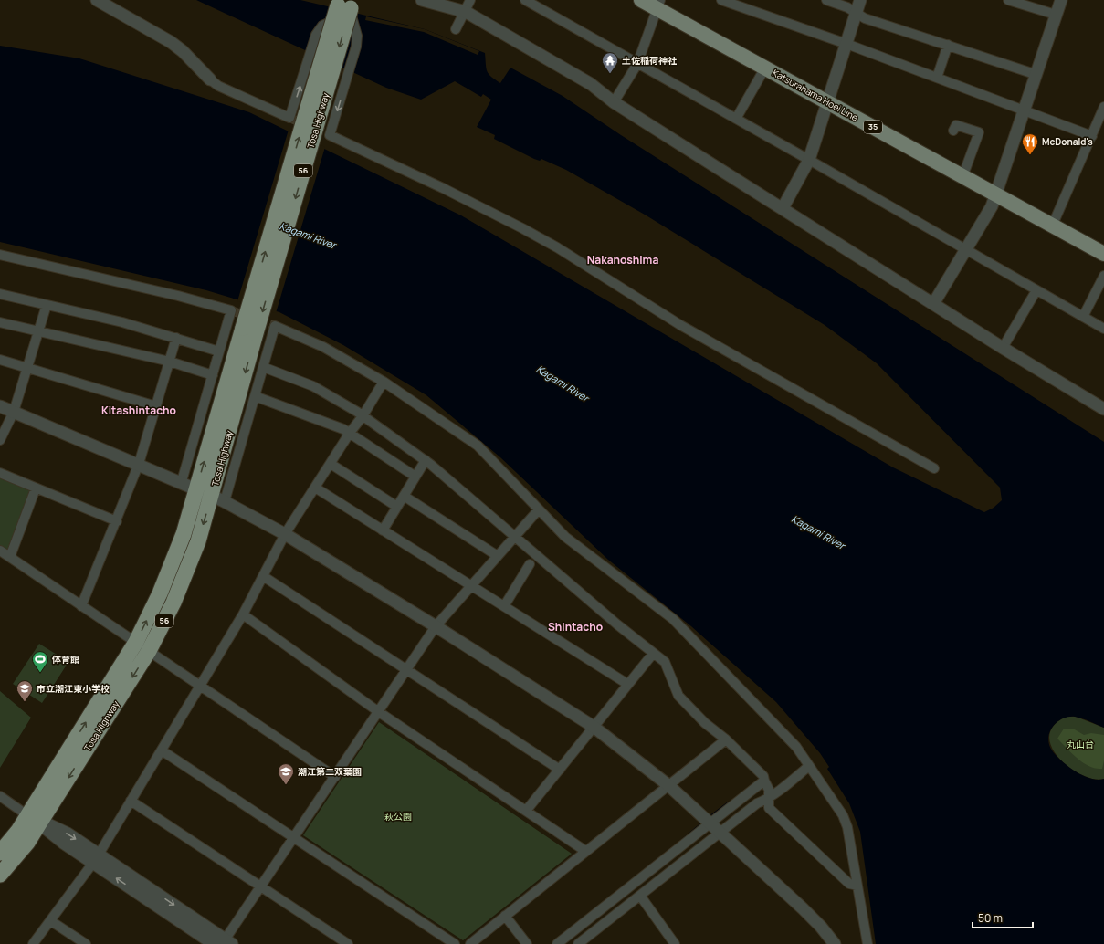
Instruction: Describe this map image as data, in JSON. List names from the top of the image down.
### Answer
{
  "streets": {
    "highway": ["Tosa Highway", "56"],
    "main road": ["Katsurahama Hoei Line", "35"]
  },
  "districts": ["Nakanoshima", "Kitashintacho", "Shintacho"],
  "water": ["Kagami River"],
  "parks": ["丸山台", "萩公園"],
  "places": {
    "temple": ["土佐稲荷神社"],
    "restaurant": ["McDonald's"],
    "sports": ["体育館"],
    "school or university": ["市立潮江東小学校", "潮江第二双葉園"]
  },
  "scale_bar": "50 m"
}
